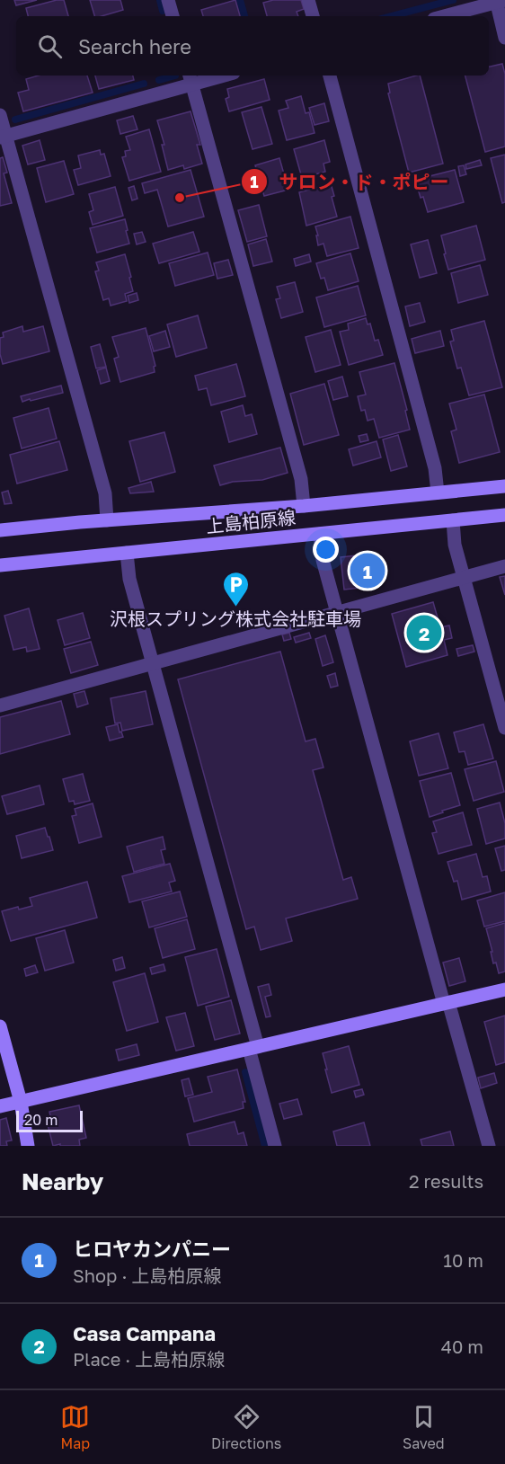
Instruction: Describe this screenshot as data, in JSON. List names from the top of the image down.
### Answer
{
  "streets": {
    "street": ["上島柏原線"]
  },
  "places": {
    "other": ["サロン・ド・ポピー"],
    "parking": ["沢根スプリング株式会社駐車場"]
  },
  "scale_bar": "20 m",
  "page": {
    "search": "Search here",
    "pins": ["1", "2"],
    "scale": "20 m",
    "heading": ["Nearby", "2 results"],
    "list": [
      {
        "mark": "1",
        "name": "ヒロヤカンパニー",
        "note": "Shop · 上島柏原線",
        "value": "10 m"
      },
      {
        "mark": "2",
        "name": "Casa Campana",
        "note": "Place · 上島柏原線",
        "value": "40 m"
      }
    ],
    "nav": ["Map", "Directions", "Saved"]
  }
}
